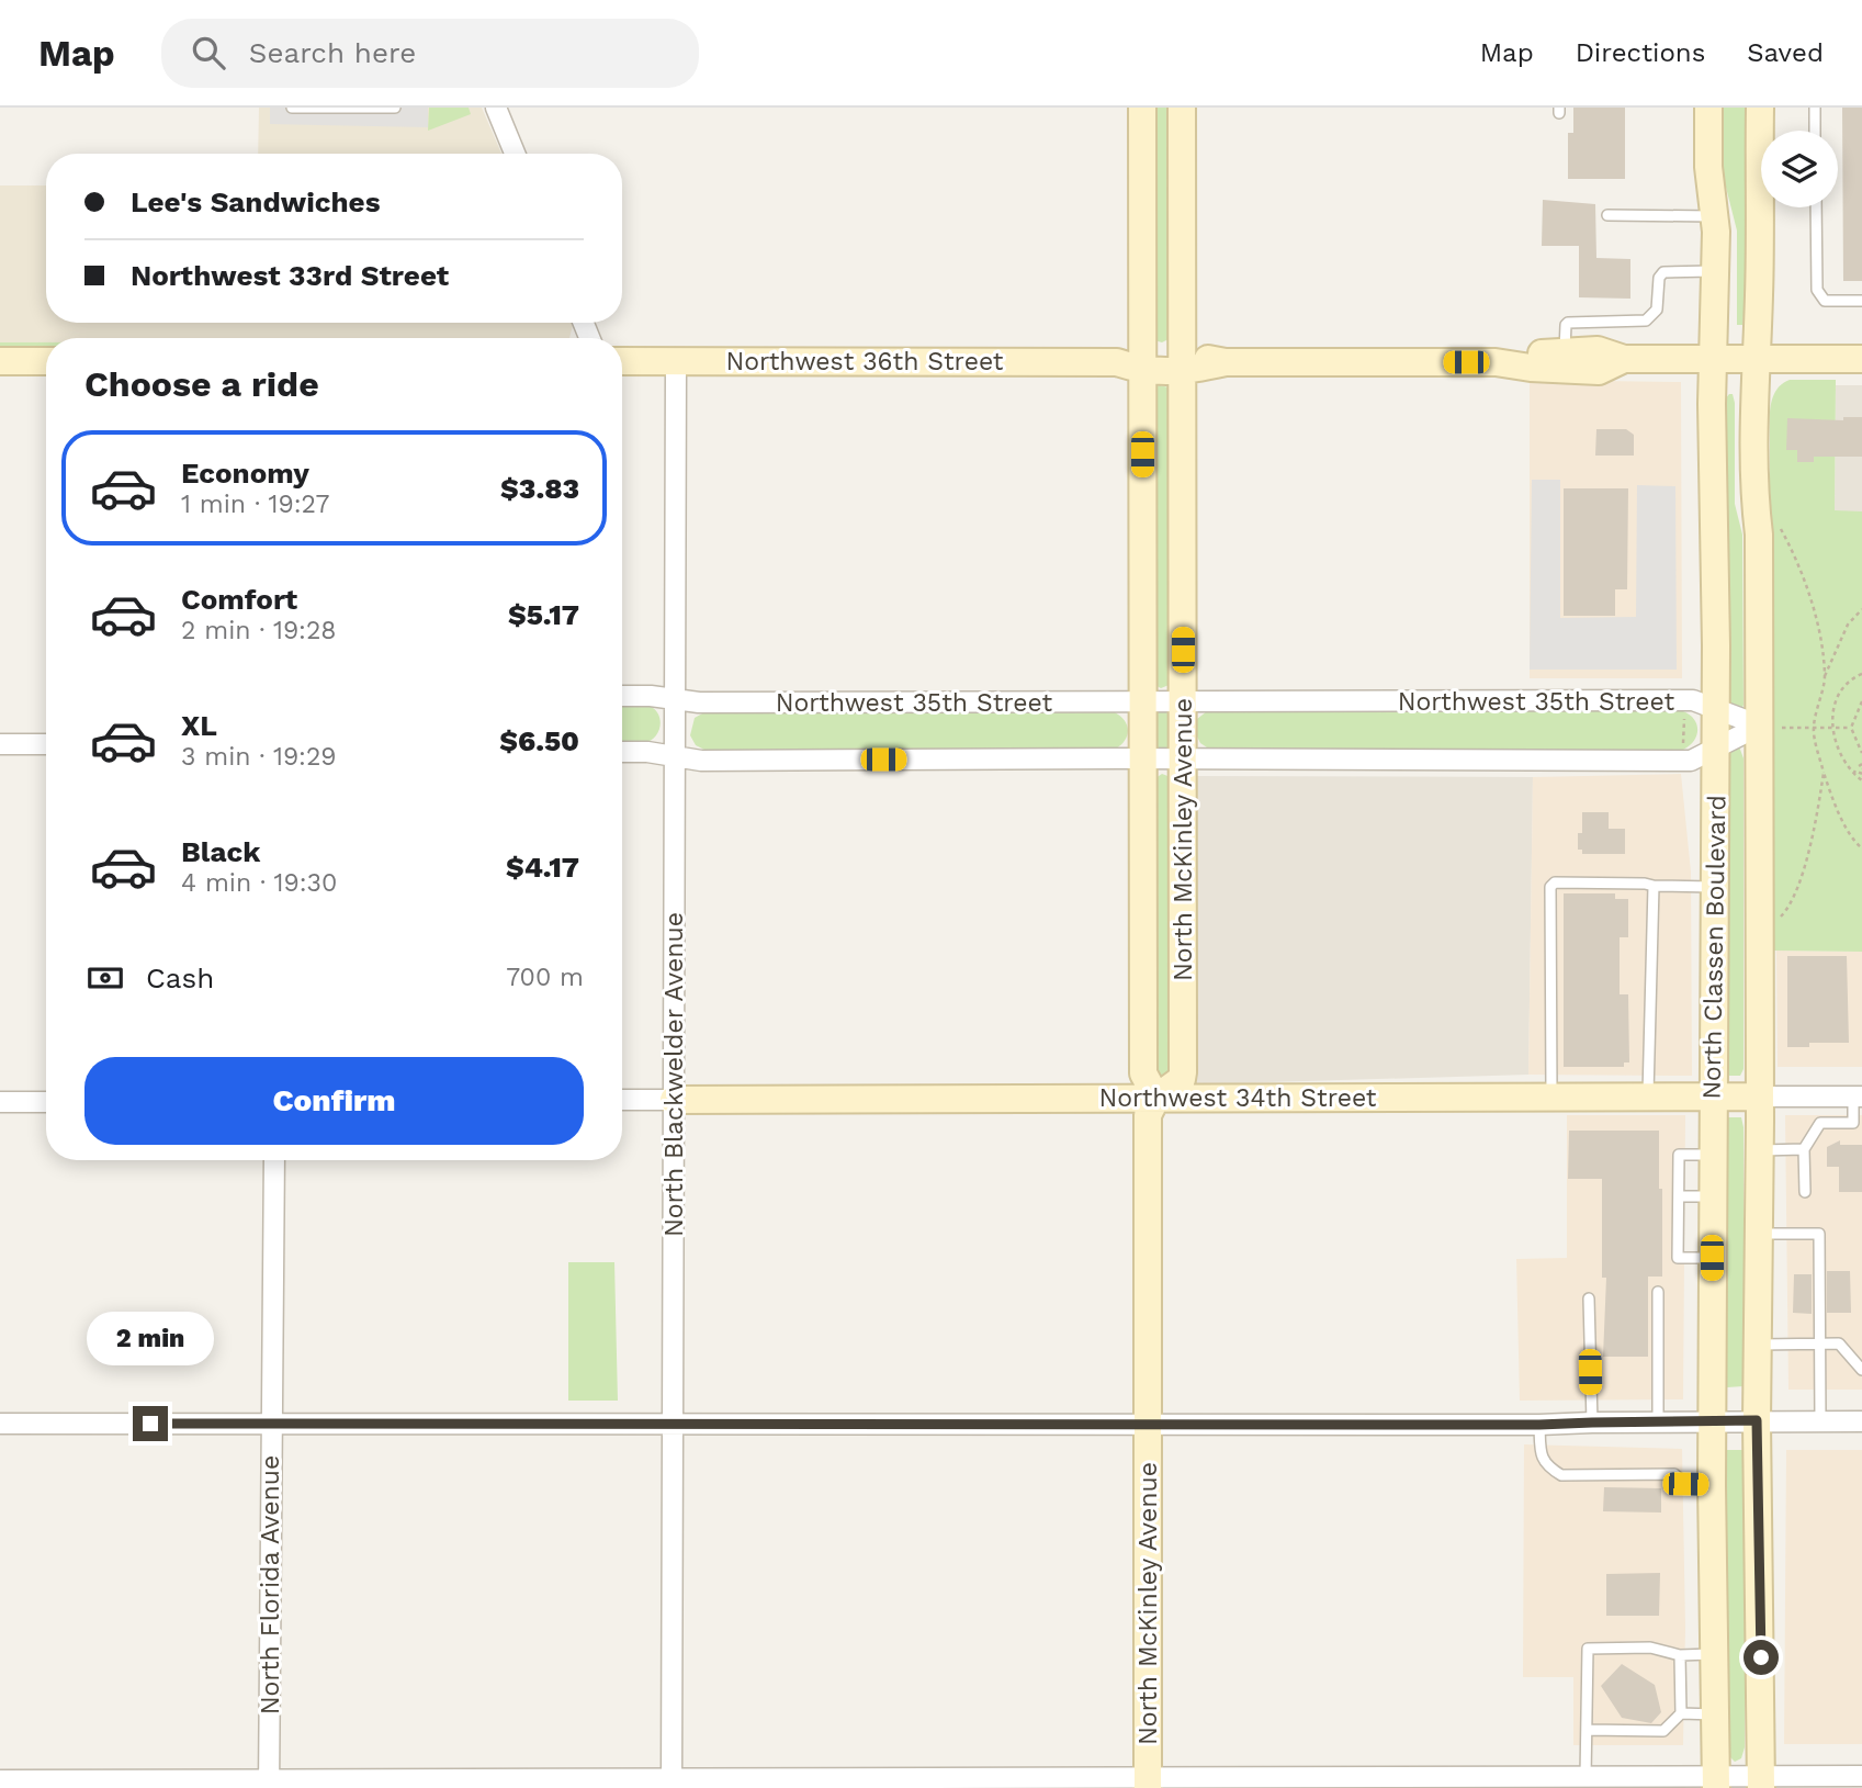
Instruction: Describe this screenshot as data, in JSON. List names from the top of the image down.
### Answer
{
  "streets": {
    "street": [
      "Northwest 36th Street",
      "Northwest 35th Street",
      "North McKinley Avenue",
      "North Classen Boulevard",
      "North Blackwelder Avenue",
      "Northwest 34th Street",
      "North Florida Avenue"
    ]
  },
  "crossings": [
    ["Northwest 36th Street", "North McKinley Avenue"],
    ["Northwest 36th Street", "North Classen Boulevard"],
    ["Northwest 36th Street", "North Blackwelder Avenue"],
    ["Northwest 35th Street", "North McKinley Avenue"],
    ["Northwest 35th Street", "North Classen Boulevard"],
    ["Northwest 35th Street", "North Blackwelder Avenue"],
    ["North McKinley Avenue", "Northwest 34th Street"],
    ["North Classen Boulevard", "Northwest 34th Street"],
    ["North Blackwelder Avenue", "Northwest 34th Street"]
  ],
  "page": {
    "header": "Map",
    "search": "Search here",
    "nav": ["Map", "Directions", "Saved"],
    "banner": ["Lee's Sandwiches", "Northwest 33rd Street"],
    "heading": "Choose a ride",
    "list": [
      {
        "name": "Economy",
        "note": "1 min · 19:27",
        "value": "$3.83"
      },
      {
        "name": "Comfort",
        "note": "2 min · 19:28",
        "value": "$5.17"
      },
      {
        "name": "XL",
        "note": "3 min · 19:29",
        "value": "$6.50"
      },
      {
        "name": "Black",
        "note": "4 min · 19:30",
        "value": "$4.17"
      }
    ],
    "pay": ["Cash", "700 m"],
    "buttons": "Confirm",
    "bubble": "2 min"
  }
}
